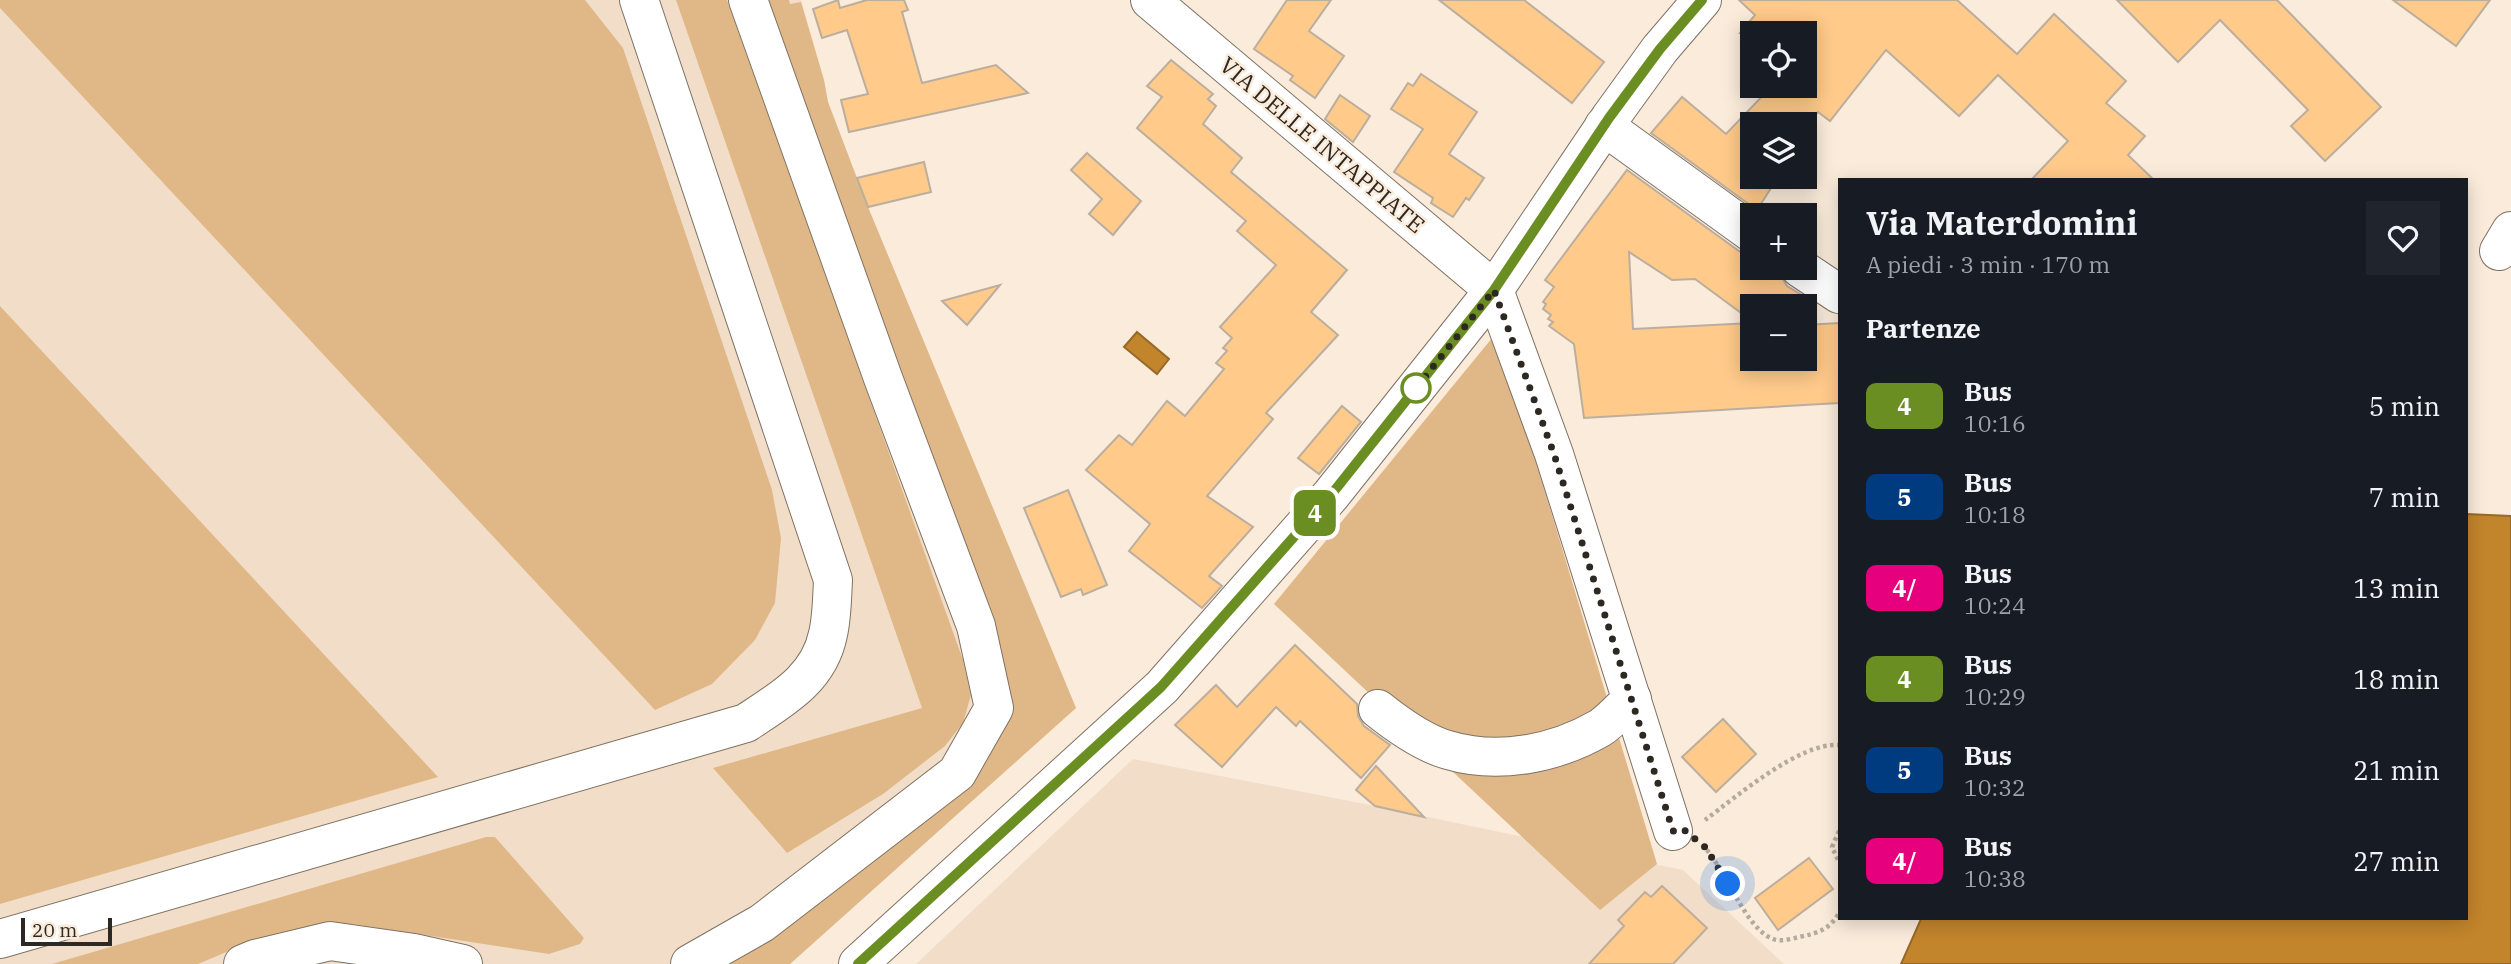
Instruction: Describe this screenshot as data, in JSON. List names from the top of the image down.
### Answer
{
  "streets": {
    "street": ["VIA DELLE INTAPPIATE"]
  },
  "lines": ["bus line 4"],
  "scale_bar": "20 m",
  "page": {
    "on_map": "4",
    "map_buttons": ["+", "−"],
    "heading": [
      ["Via Materdomini", "A piedi · 3 min · 170 m"],
      "Partenze"
    ],
    "list": [
      {
        "mark": "4",
        "name": "Bus",
        "note": "10:16",
        "value": "5 min"
      },
      {
        "mark": "5",
        "name": "Bus",
        "note": "10:18",
        "value": "7 min"
      },
      {
        "mark": "4/",
        "name": "Bus",
        "note": "10:24",
        "value": "13 min"
      },
      {
        "mark": "4",
        "name": "Bus",
        "note": "10:29",
        "value": "18 min"
      },
      {
        "mark": "5",
        "name": "Bus",
        "note": "10:32",
        "value": "21 min"
      },
      {
        "mark": "4/",
        "name": "Bus",
        "note": "10:38",
        "value": "27 min"
      }
    ],
    "scale": "20 m"
  }
}
